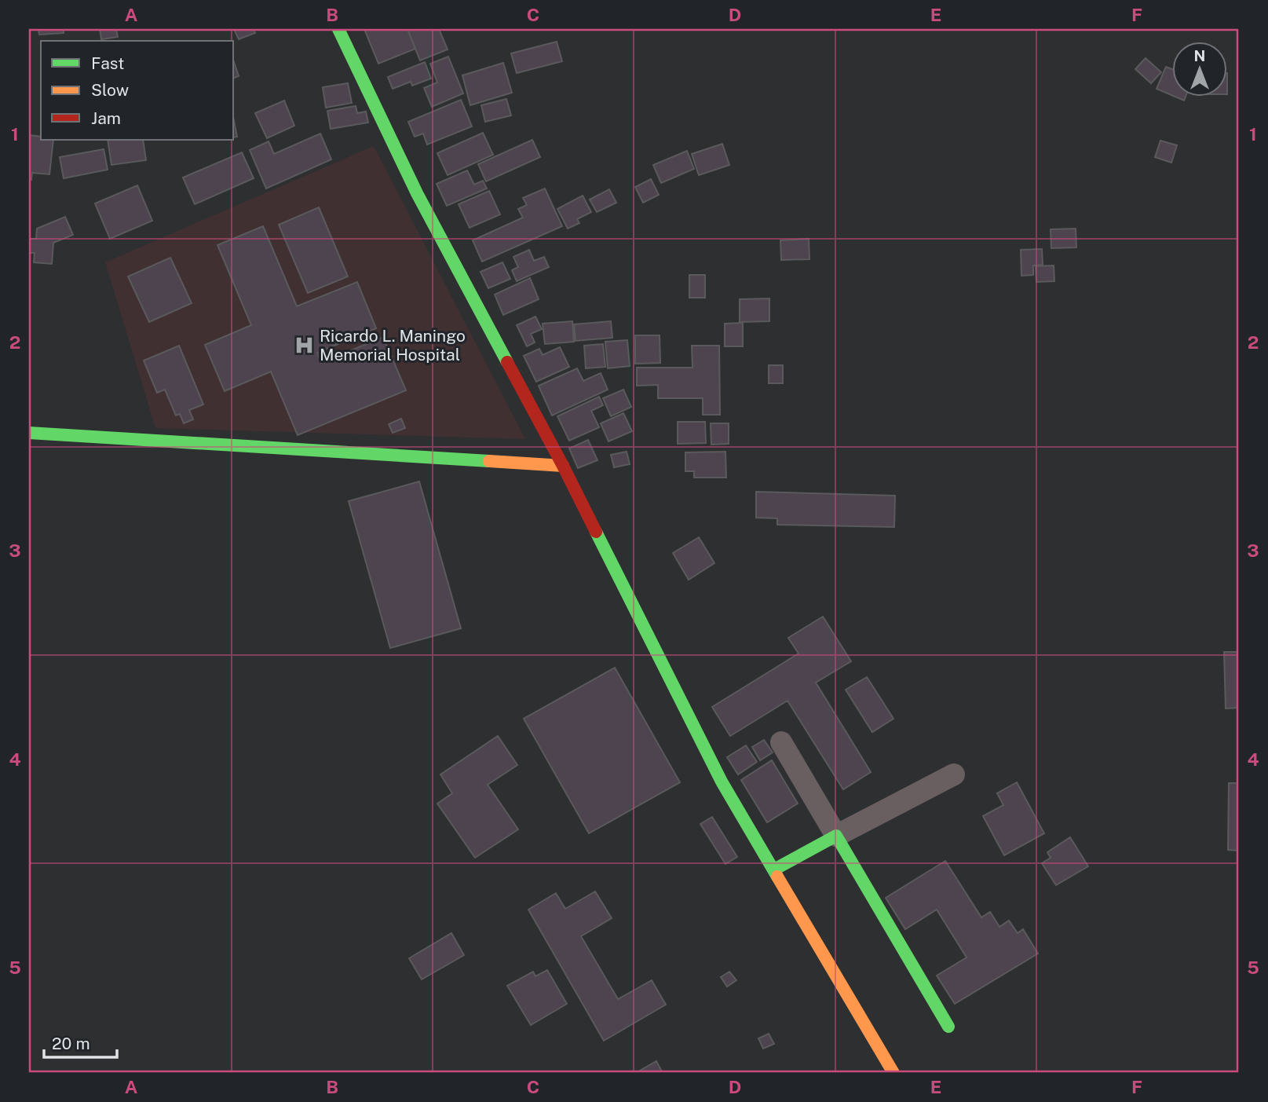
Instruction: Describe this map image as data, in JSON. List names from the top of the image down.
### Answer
{
  "places": {
    "hospital": ["Ricardo L. Maningo Memorial Hospital"]
  },
  "legend": ["Fast", "Slow", "Jam"],
  "scale_bar": "20 m",
  "north": "top",
  "grid": {
    "columns": [
      "A",
      "B",
      "C",
      "D",
      "E",
      "F"
    ],
    "rows": [
      "1",
      "2",
      "3",
      "4",
      "5"
    ]
  }
}
